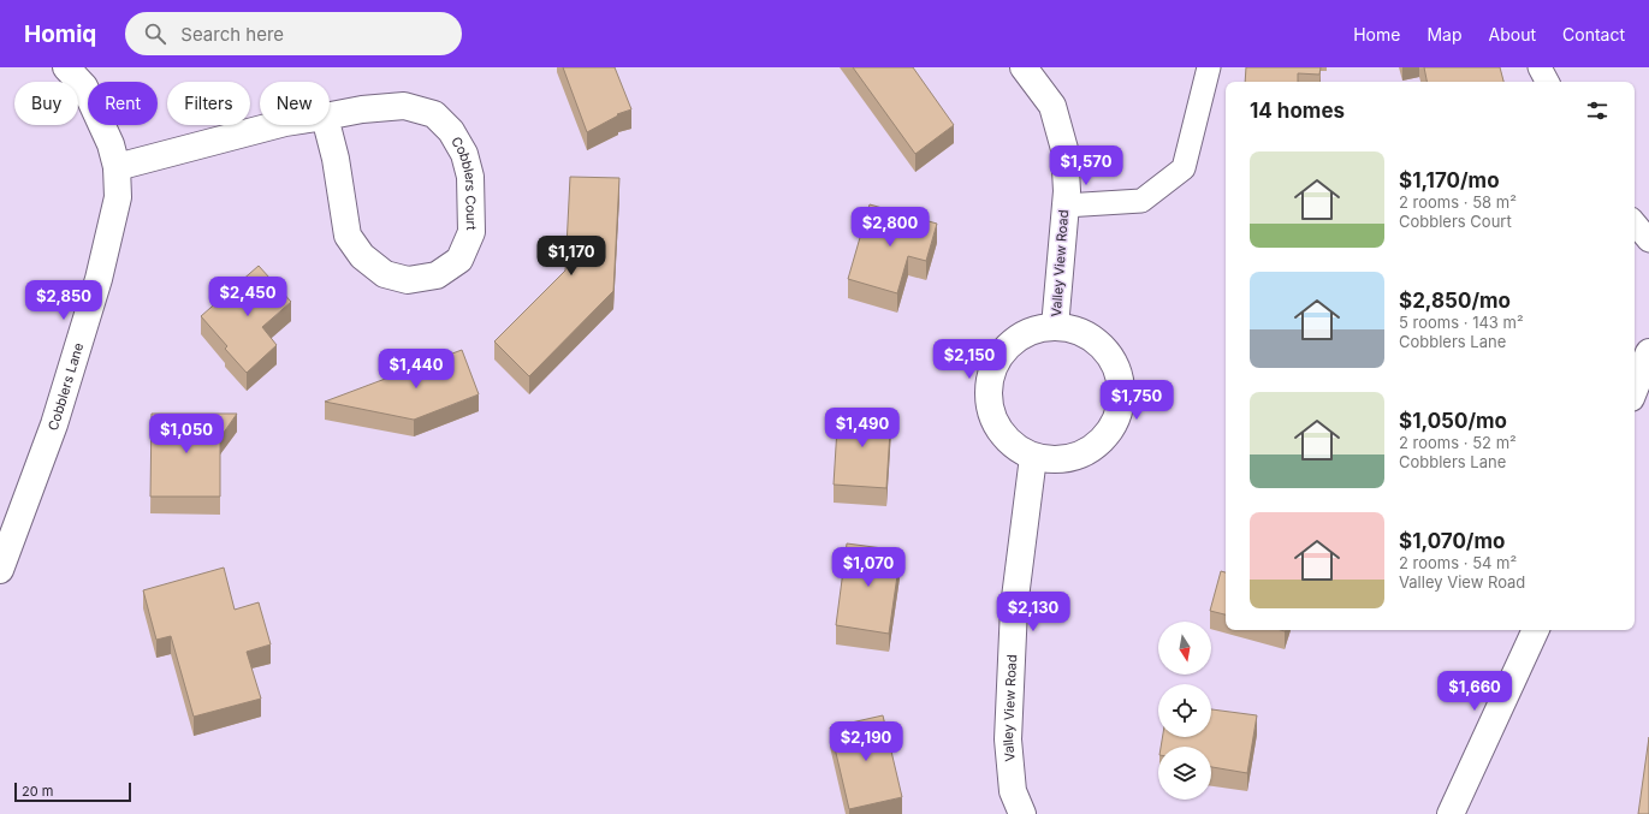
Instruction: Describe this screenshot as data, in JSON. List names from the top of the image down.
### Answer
{
  "streets": {
    "street": ["Cobblers Court", "Valley View Road", "Cobblers Lane"]
  },
  "crossings": [
    ["Cobblers Court", "Cobblers Lane"]
  ],
  "scale_bar": "20 m",
  "north": "bottom",
  "page": {
    "header": "Homiq",
    "search": "Search here",
    "nav": [
      "Home",
      "Map",
      "About",
      "Contact"
    ],
    "chip": [
      "Buy",
      "Rent",
      "Filters",
      "New"
    ],
    "heading": "14 homes",
    "list": [
      {
        "name": "$1,170/mo",
        "note": "2 rooms · 58 m² · Cobblers Court"
      },
      {
        "name": "$2,850/mo",
        "note": "5 rooms · 143 m² · Cobblers Lane"
      },
      {
        "name": "$1,050/mo",
        "note": "2 rooms · 52 m² · Cobblers Lane"
      },
      {
        "name": "$1,070/mo",
        "note": "2 rooms · 54 m² · Valley View Road"
      }
    ],
    "price": [
      "$1,570",
      "$2,800",
      "$1,170",
      "$2,450",
      "$2,850",
      "$2,150",
      "$1,440",
      "$1,750",
      "$1,490",
      "$1,050",
      "$1,070",
      "$2,130",
      "$1,660",
      "$2,190"
    ],
    "scale": "20 m"
  }
}
